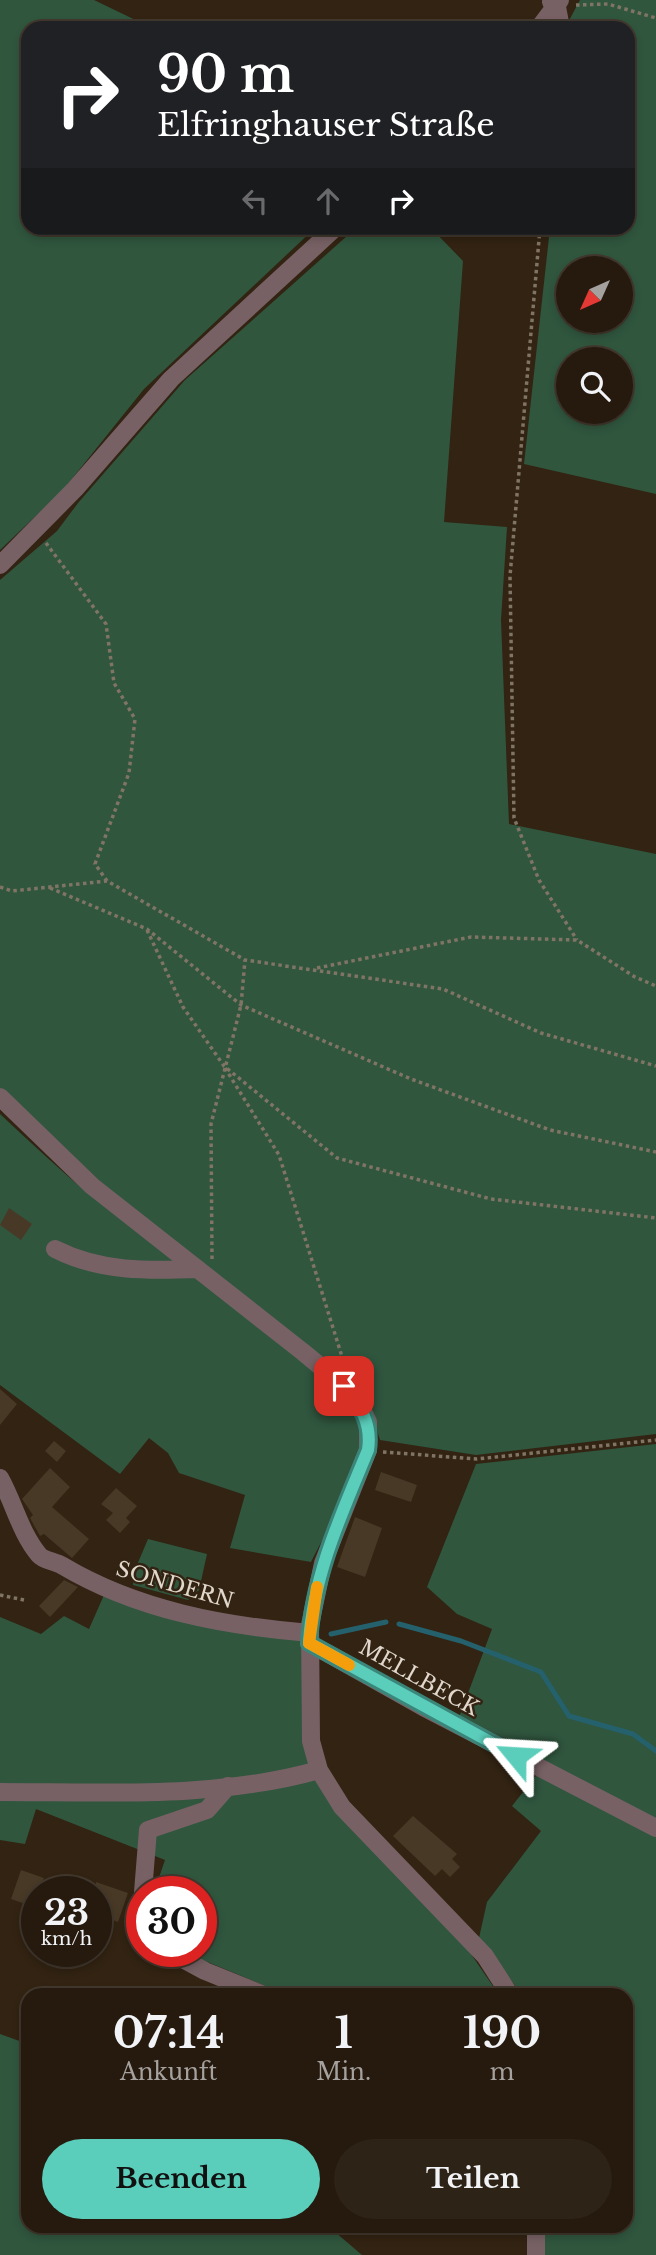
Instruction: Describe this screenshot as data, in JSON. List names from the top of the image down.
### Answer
{
  "streets": {
    "street": ["SONDERN", "MELLBECK"]
  },
  "crossings": [
    ["SONDERN", "MELLBECK"]
  ],
  "north": "bottom left",
  "page": {
    "turn": ["90 m", "Elfringhauser Straße"],
    "speed": "23 km/h",
    "limit": "30",
    "eta": [
      "07:14",
      "Ankunft",
      "1",
      "Min.",
      "190",
      "m"
    ],
    "buttons": ["Beenden", "Teilen"]
  }
}
